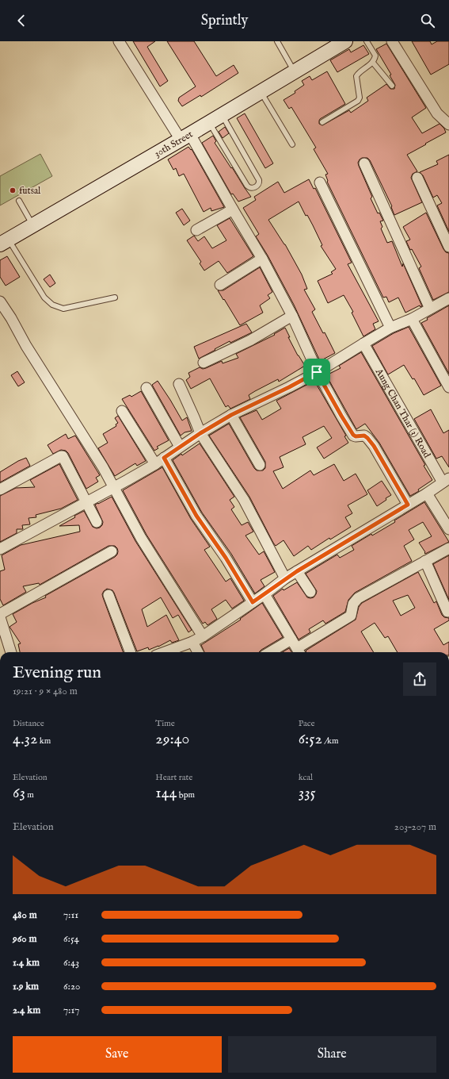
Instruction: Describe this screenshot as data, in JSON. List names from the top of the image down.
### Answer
{
  "streets": {
    "main road": ["30th Street"],
    "street": ["Aung Chan Thar (3) Road"]
  },
  "places": ["futsal"],
  "page": {
    "header": "Sprintly",
    "heading": ["Evening run", "19:21 · 9 × 480 m"],
    "stats": [
      ["Distance", "4.32 km"],
      ["Time", "29:40"],
      ["Pace", "6:52 /km"],
      ["Elevation", "63 m"],
      ["Heart rate", "144 bpm"],
      ["kcal", "335"]
    ],
    "chart": ["Elevation", "203–207 m"],
    "list": [
      {
        "name": "480 m",
        "note": "7:11"
      },
      {
        "name": "960 m",
        "note": "6:54"
      },
      {
        "name": "1.4 km",
        "note": "6:43"
      },
      {
        "name": "1.9 km",
        "note": "6:20"
      },
      {
        "name": "2.4 km",
        "note": "7:17"
      }
    ],
    "buttons": ["Save", "Share"]
  }
}
